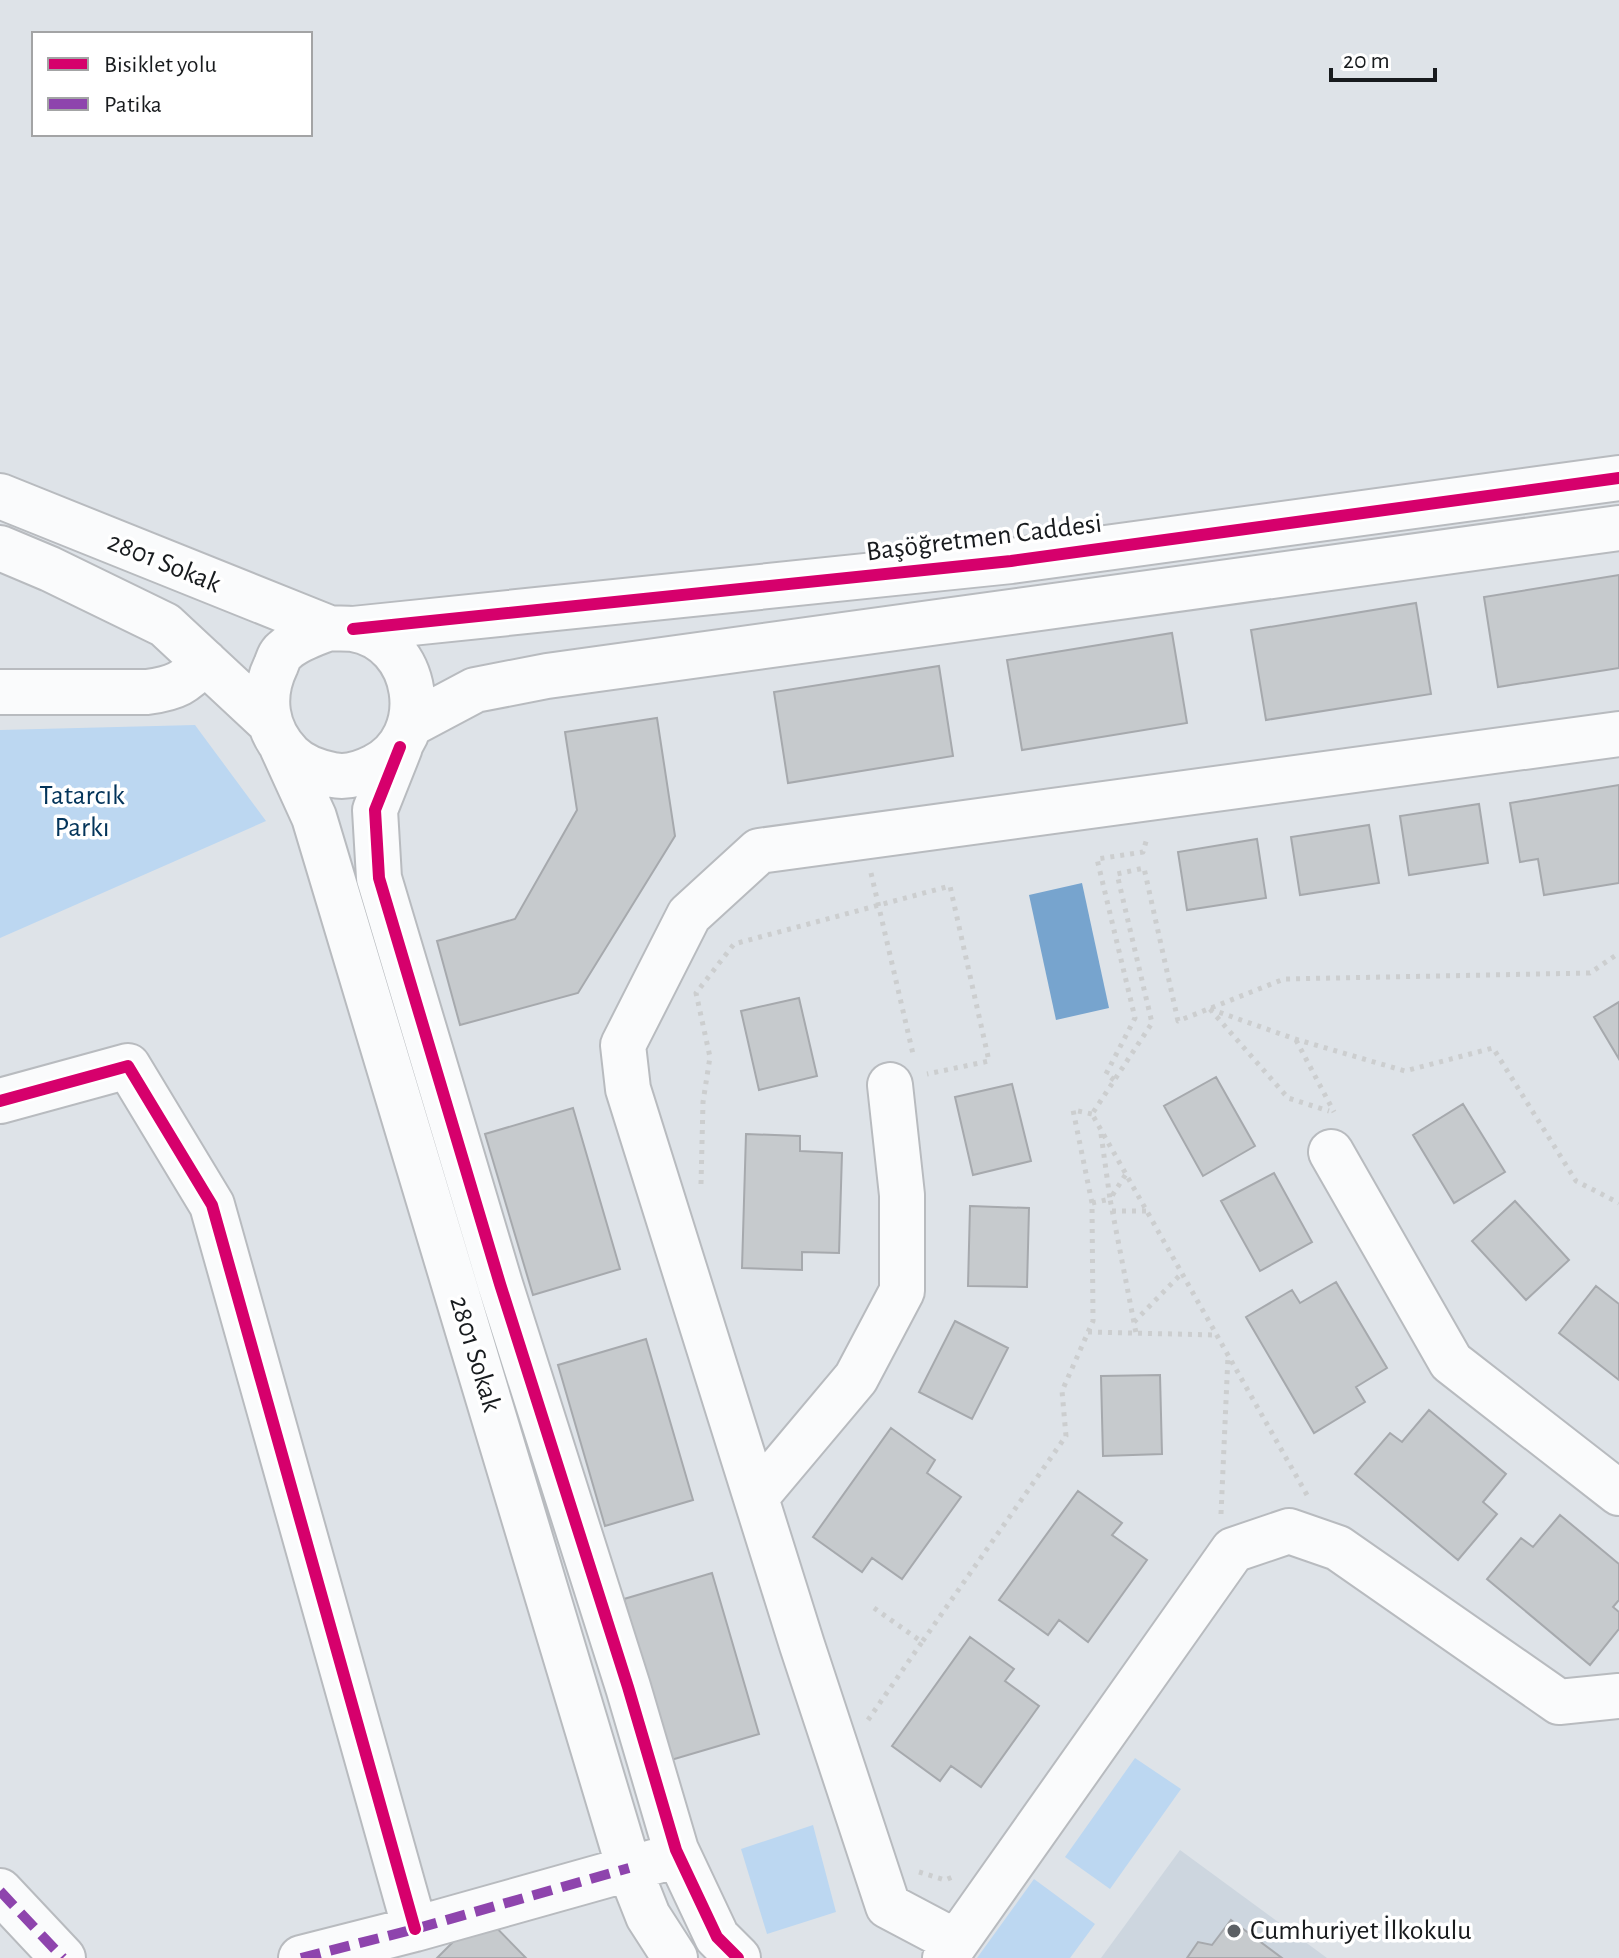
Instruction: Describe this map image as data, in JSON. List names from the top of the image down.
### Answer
{
  "streets": {
    "street": ["Başöğretmen Caddesi", "2801 Sokak"]
  },
  "crossings": [
    ["Başöğretmen Caddesi", "2801 Sokak"]
  ],
  "parks": ["Tatarcık Parkı"],
  "places": ["Cumhuriyet İlkokulu"],
  "legend": ["Bisiklet yolu", "Patika"],
  "scale_bar": "20 m"
}
